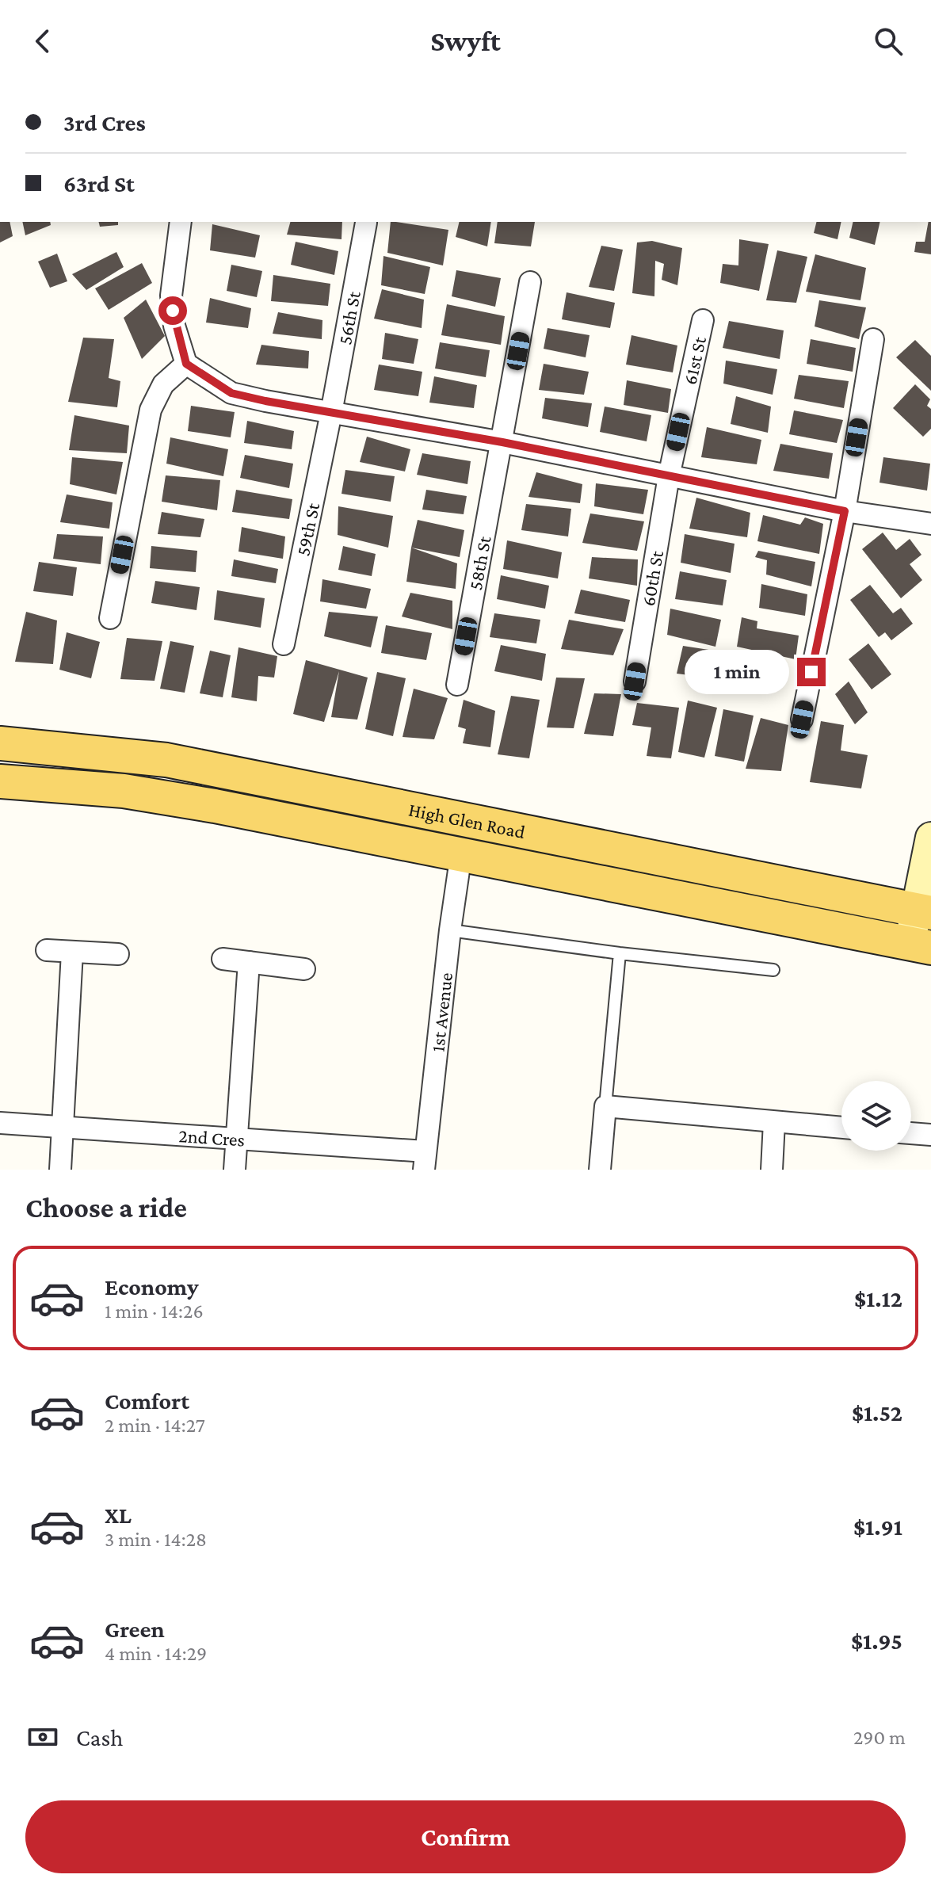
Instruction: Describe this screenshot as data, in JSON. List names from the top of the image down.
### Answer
{
  "streets": {
    "main road": ["High Glen Road"],
    "street": [
      "56th St",
      "61st St",
      "59th St",
      "58th St",
      "60th St",
      "1st Avenue",
      "2nd Cres"
    ]
  },
  "crossings": [
    ["56th St", "59th St"],
    ["61st St", "60th St"],
    ["High Glen Road", "1st Avenue"],
    ["1st Avenue", "2nd Cres"]
  ],
  "page": {
    "header": "Swyft",
    "banner": ["3rd Cres", "63rd St"],
    "bubble": "1 min",
    "heading": "Choose a ride",
    "list": [
      {
        "name": "Economy",
        "note": "1 min · 14:26",
        "value": "$1.12"
      },
      {
        "name": "Comfort",
        "note": "2 min · 14:27",
        "value": "$1.52"
      },
      {
        "name": "XL",
        "note": "3 min · 14:28",
        "value": "$1.91"
      },
      {
        "name": "Green",
        "note": "4 min · 14:29",
        "value": "$1.95"
      }
    ],
    "pay": ["Cash", "290 m"],
    "buttons": "Confirm"
  }
}
